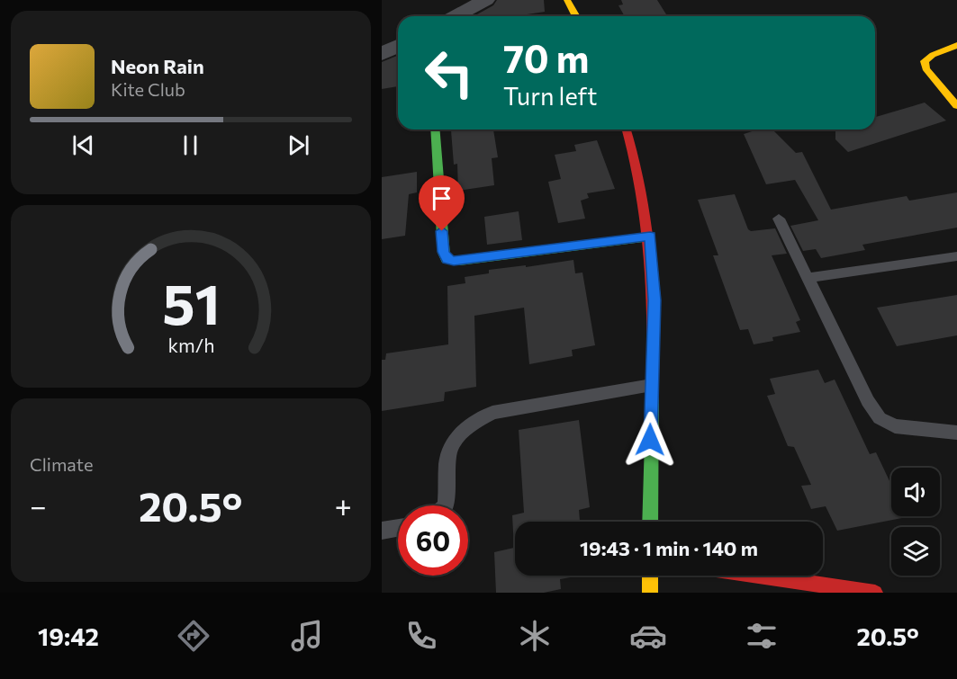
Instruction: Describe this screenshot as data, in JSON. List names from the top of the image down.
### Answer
{
  "page": {
    "turn": ["70 m", "Turn left"],
    "song": ["Neon Rain", "Kite Club"],
    "tile": "Climate",
    "heat": ["−", "20.5°", "+"],
    "limit": "60",
    "trip": "19:43 · 1 min · 140 m",
    "tabs": ["19:42", "20.5°"],
    "gauge": ["51", "km/h"]
  }
}
